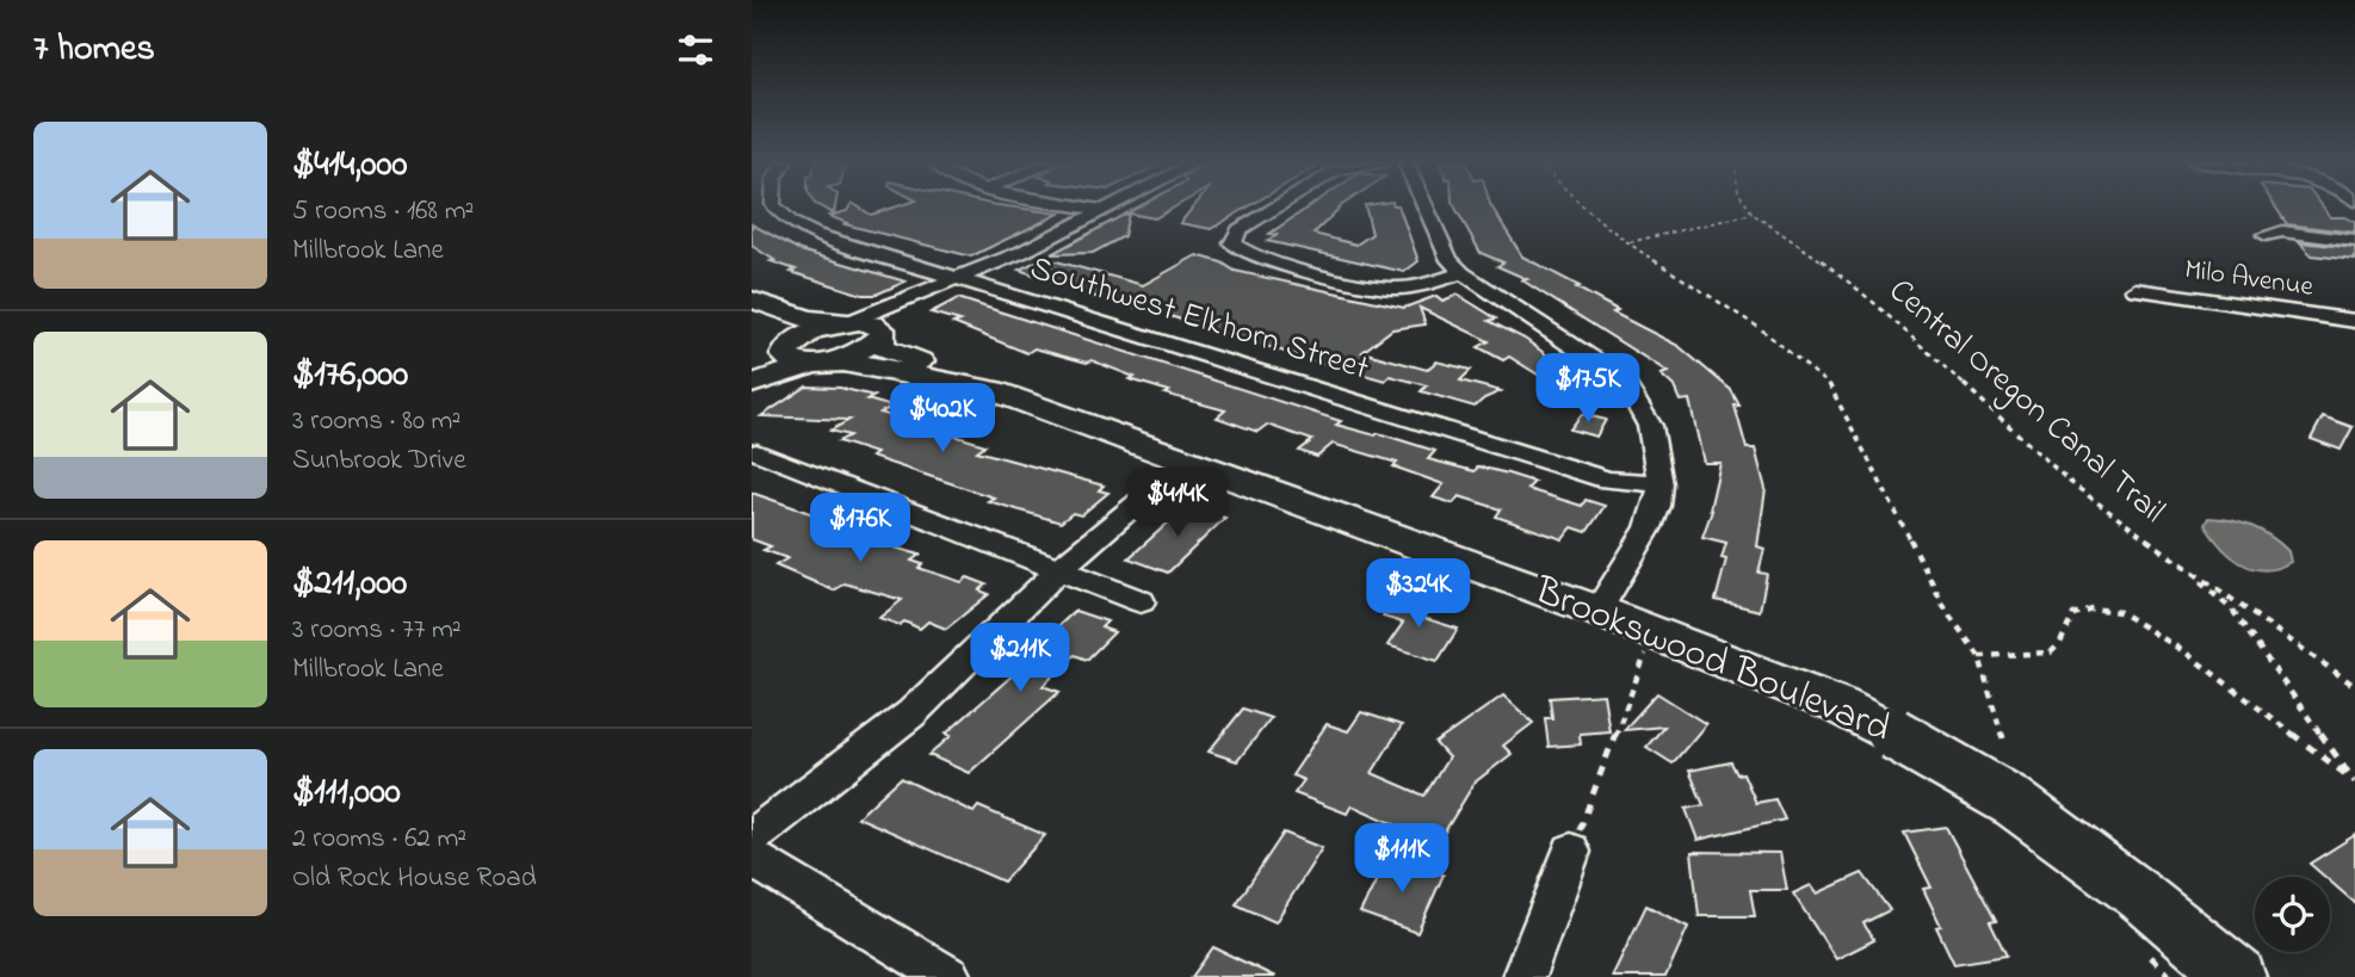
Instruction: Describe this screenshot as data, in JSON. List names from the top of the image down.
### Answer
{
  "streets": {
    "street": ["Milo Avenue", "Southwest Elkhorn Street", "Brookswood Boulevard"],
    "path": ["Central Oregon Canal Trail"]
  },
  "page": {
    "heading": "7 homes",
    "list": [
      {
        "name": "$414,000",
        "note": "5 rooms · 168 m² · Millbrook Lane"
      },
      {
        "name": "$176,000",
        "note": "3 rooms · 80 m² · Sunbrook Drive"
      },
      {
        "name": "$211,000",
        "note": "3 rooms · 77 m² · Millbrook Lane"
      },
      {
        "name": "$111,000",
        "note": "2 rooms · 62 m² · Old Rock House Road"
      }
    ],
    "price": [
      "$175K",
      "$402K",
      "$414K",
      "$176K",
      "$324K",
      "$211K",
      "$111K"
    ]
  }
}
